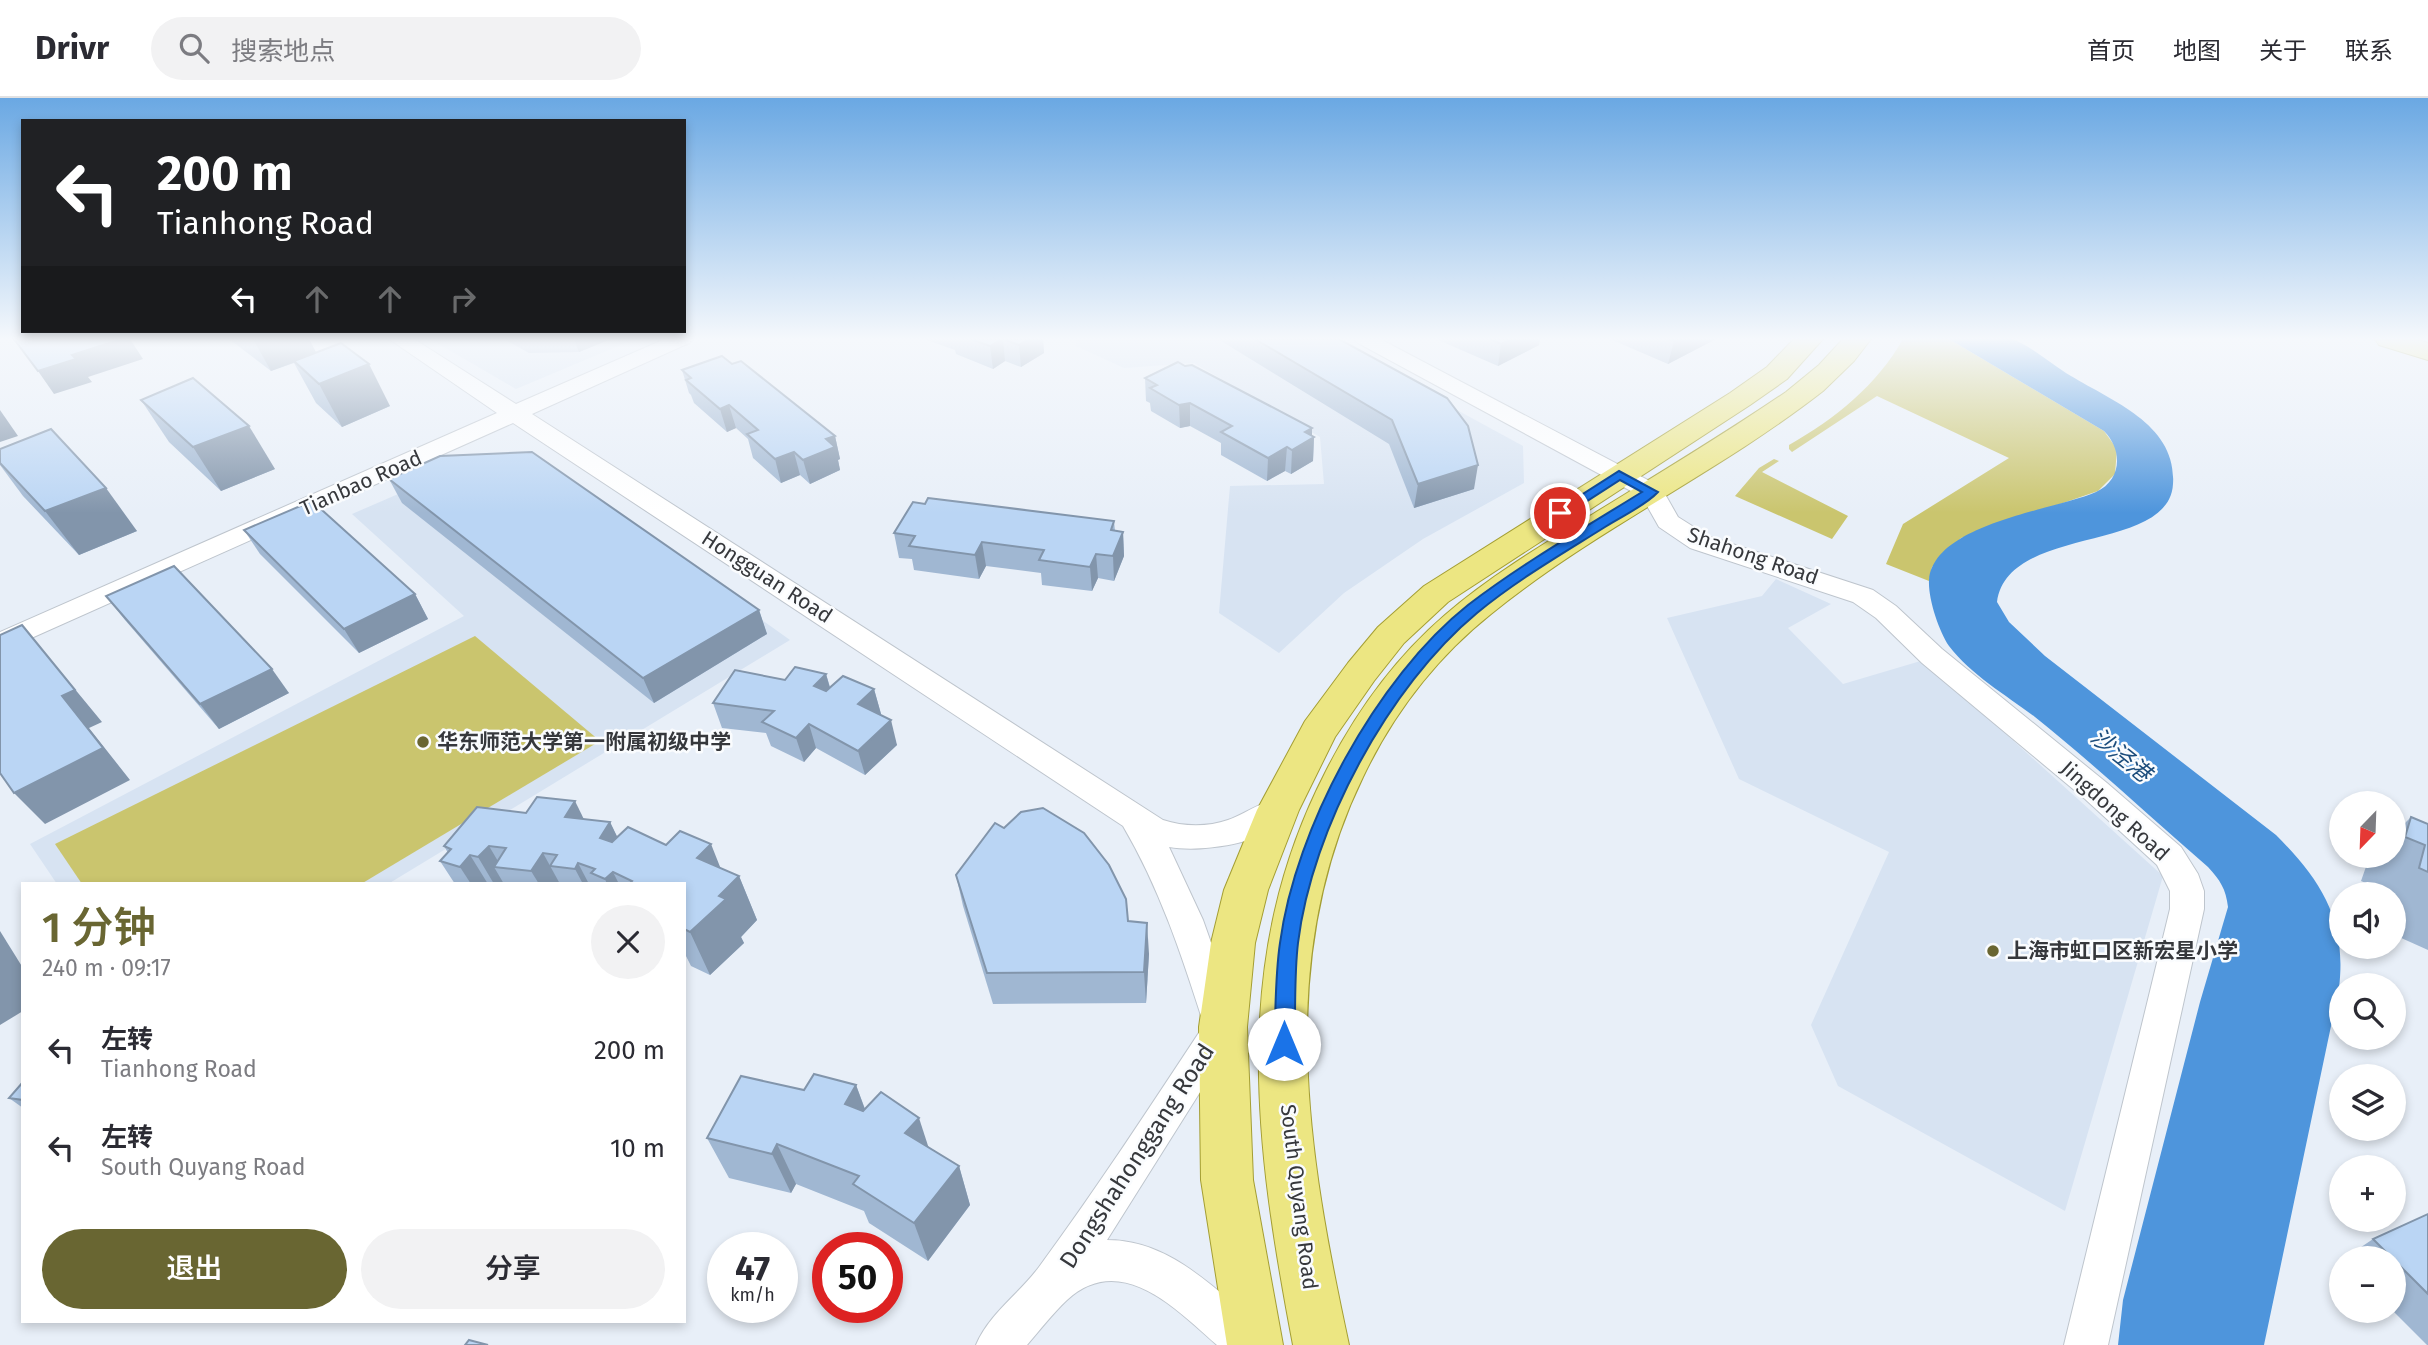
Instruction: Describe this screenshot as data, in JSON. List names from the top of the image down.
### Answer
{
  "streets": {
    "main road": ["South Quyang Road"],
    "street": [
      "Tianbao Road",
      "Shahong Road",
      "Hongguan Road",
      "Jingdong Road",
      "Dongshahonggang Road"
    ]
  },
  "crossings": [
    ["Tianbao Road", "Hongguan Road"],
    ["Shahong Road", "Jingdong Road"],
    ["Shahong Road", "South Quyang Road"],
    ["Hongguan Road", "Dongshahonggang Road"],
    ["Hongguan Road", "South Quyang Road"],
    ["Dongshahonggang Road", "South Quyang Road"]
  ],
  "water": ["沙泾港"],
  "places": ["华东师范大学第一附属初级中学", "上海市虹口区新宏星小学"],
  "north": "bottom left",
  "page": {
    "header": "Drivr",
    "search": "搜索地点",
    "nav": [
      "首页",
      "地图",
      "关于",
      "联系"
    ],
    "turn": ["200 m", "Tianhong Road"],
    "map_buttons": ["+", "−"],
    "heading": ["1 分钟", "240 m · 09:17"],
    "list": [
      {
        "name": "左转",
        "note": "Tianhong Road",
        "value": "200 m"
      },
      {
        "name": "左转",
        "note": "South Quyang Road",
        "value": "10 m"
      }
    ],
    "buttons": ["退出", "分享"],
    "speed": "47 km/h",
    "limit": "50"
  }
}
